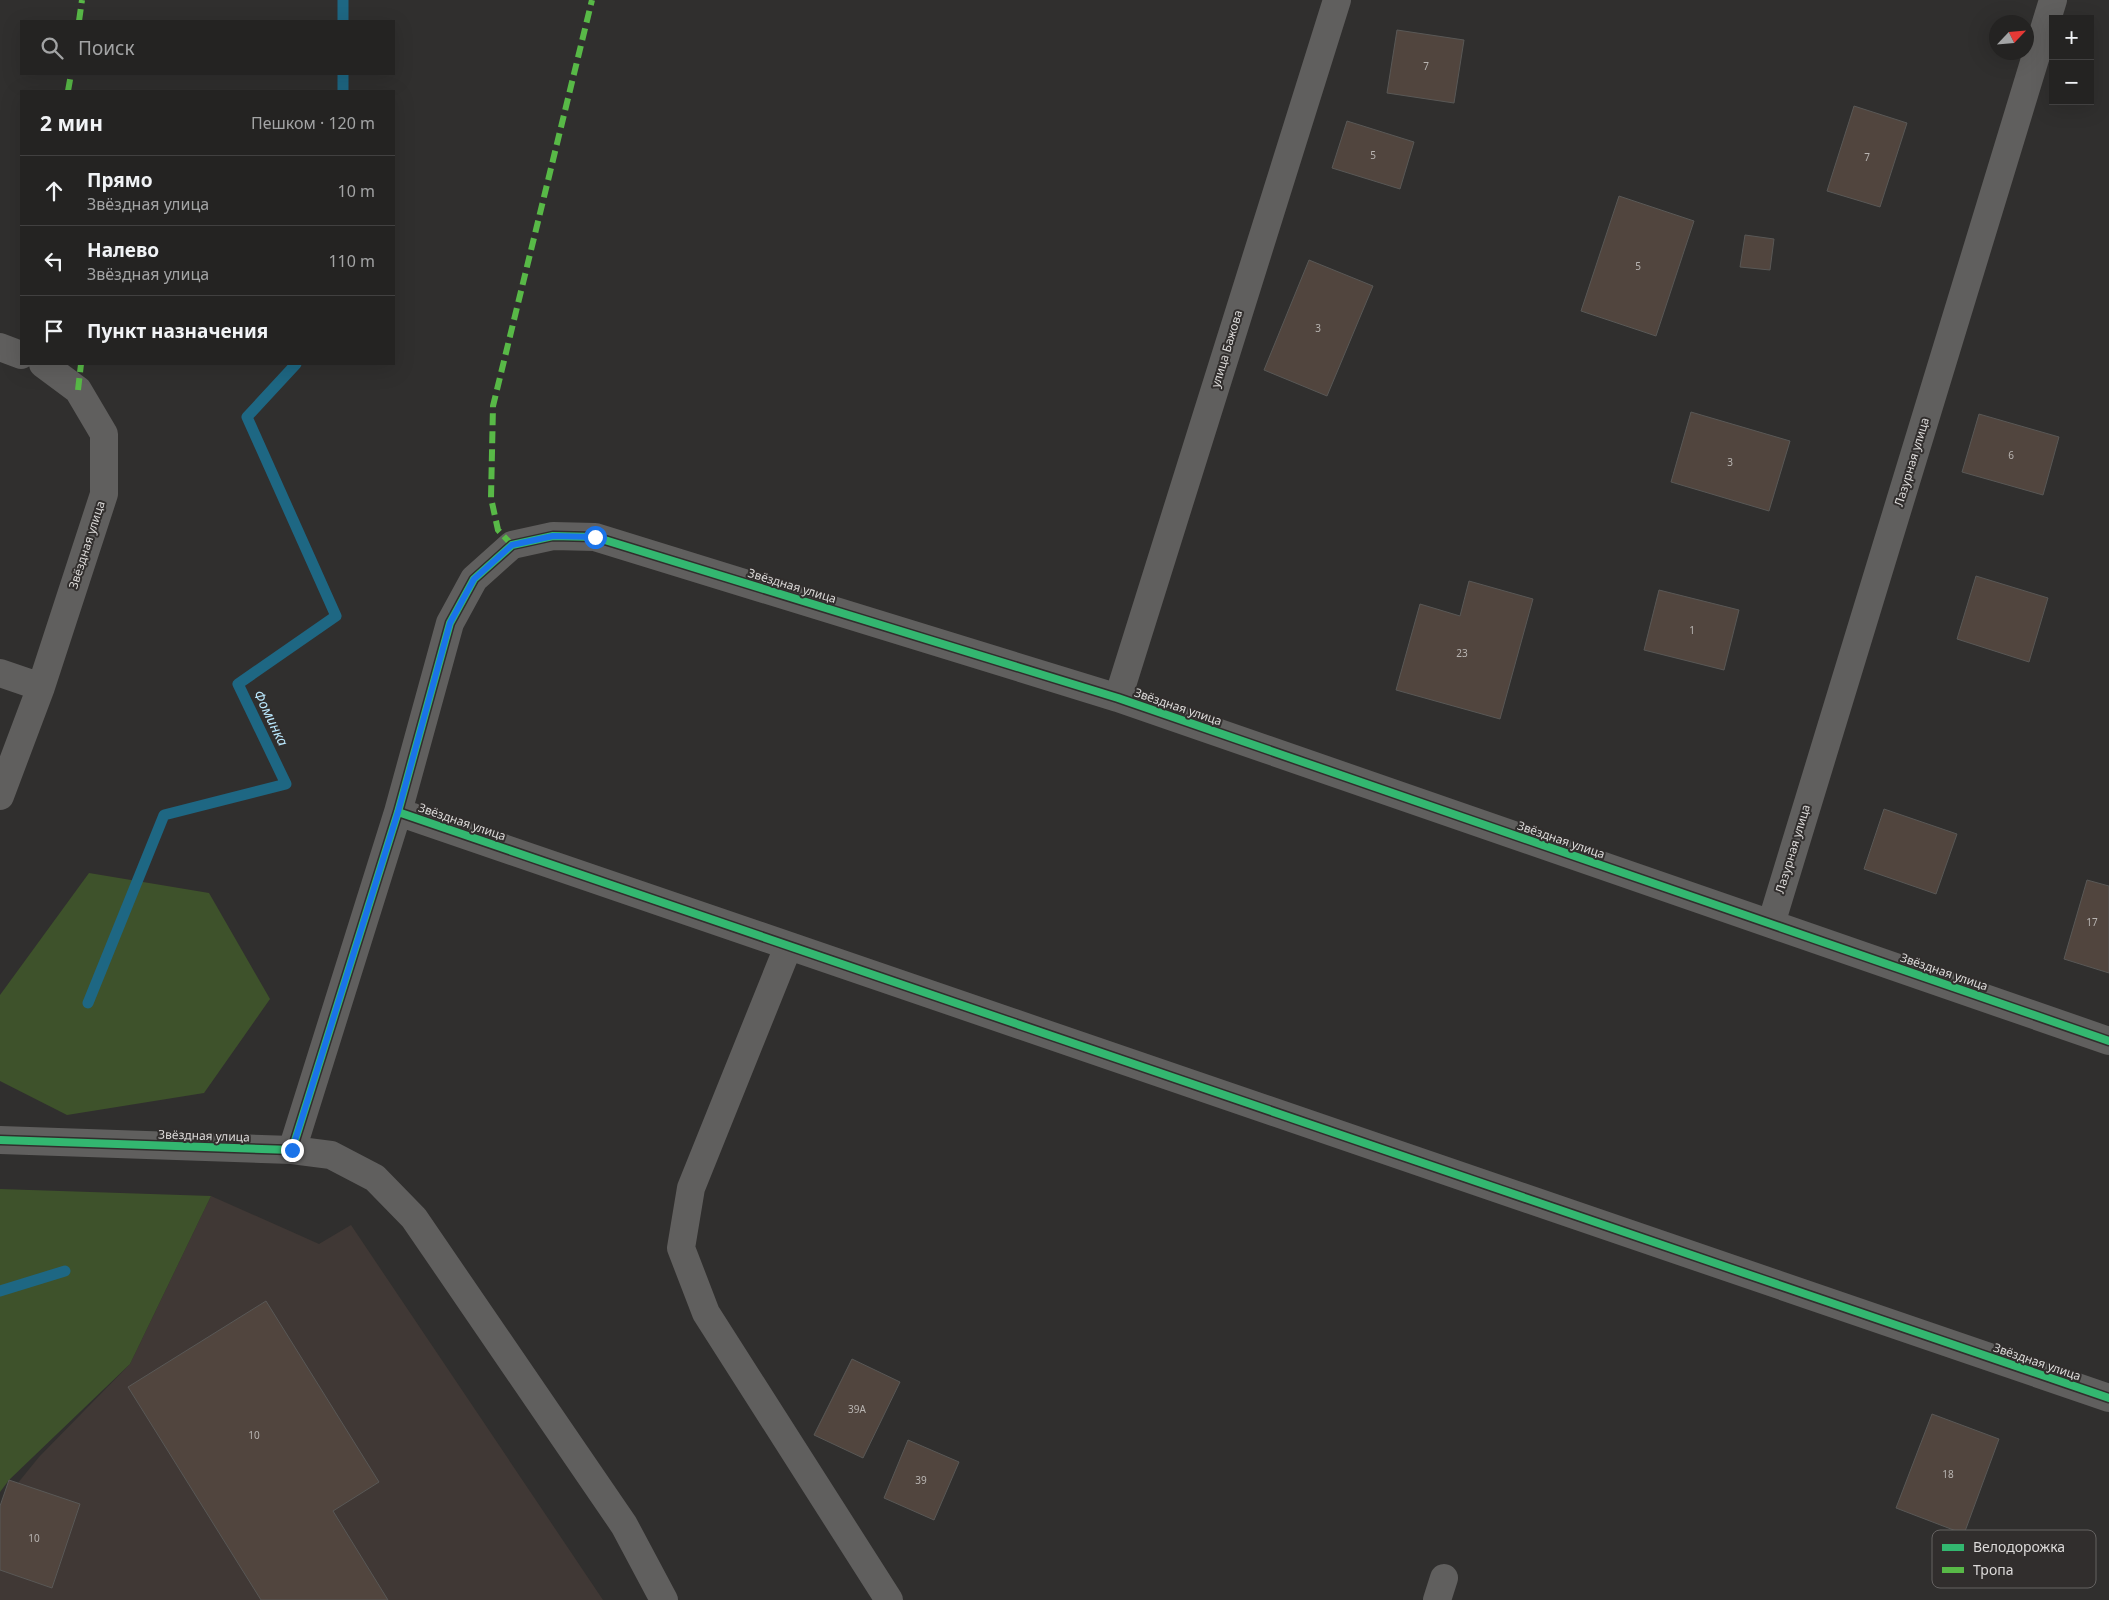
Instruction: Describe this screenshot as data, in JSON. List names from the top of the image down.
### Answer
{
  "streets": {
    "street": ["улица Бажова", "Лазурная улица", "Звёздная улица"]
  },
  "crossings": [
    ["улица Бажова", "Звёздная улица"],
    ["Лазурная улица", "Звёздная улица"]
  ],
  "water": ["Фоминка"],
  "house_numbers": [
    "7",
    "5",
    "7",
    "5",
    "3",
    "6",
    "3",
    "1",
    "23",
    "17",
    "39А",
    "10",
    "18",
    "39",
    "10"
  ],
  "legend": ["Велодорожка", "Тропа"],
  "north": "top right",
  "page": {
    "map_buttons": ["+", "−"],
    "search": "Поиск",
    "heading": ["2 мин", "Пешком · 120 m"],
    "list": [
      ["Прямо", "Звёздная улица", "10 m"],
      ["Налево", "Звёздная улица", "110 m"],
      "Пункт назначения"
    ]
  }
}
